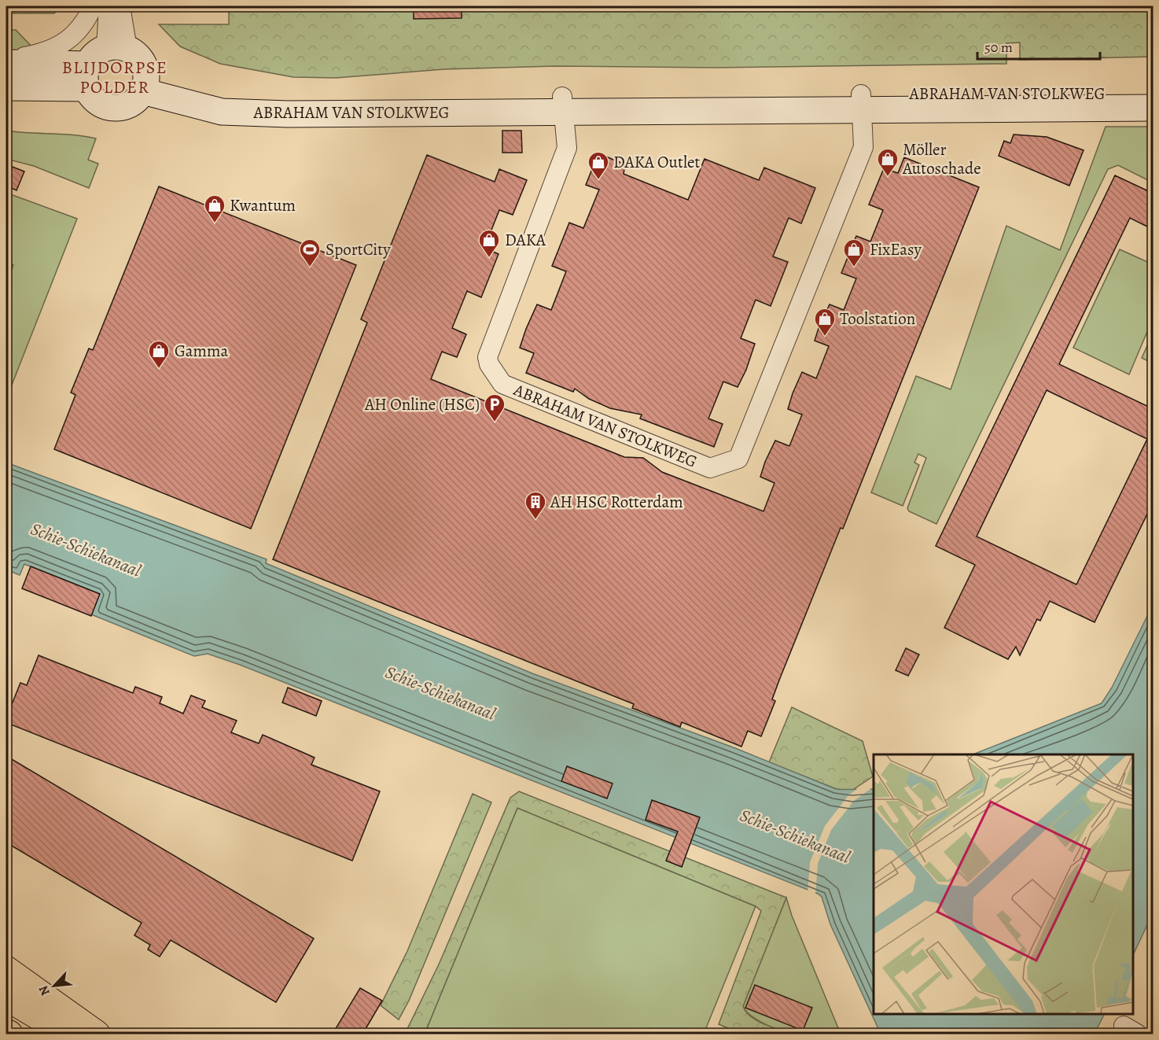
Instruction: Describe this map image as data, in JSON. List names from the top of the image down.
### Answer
{
  "streets": {
    "street": ["ABRAHAM VAN STOLKWEG"]
  },
  "districts": ["BLIJDORPSE POLDER"],
  "water": ["Schie-Schiekanaal"],
  "places": {
    "shop": [
      "Möller Autoschade",
      "DAKA Outlet",
      "Kwantum",
      "DAKA",
      "FixEasy",
      "Toolstation",
      "Gamma"
    ],
    "sports": ["SportCity"],
    "parking": ["AH Online (HSC)"],
    "building": ["AH HSC Rotterdam"]
  },
  "scale_bar": "50 m",
  "north": "bottom left"
}
